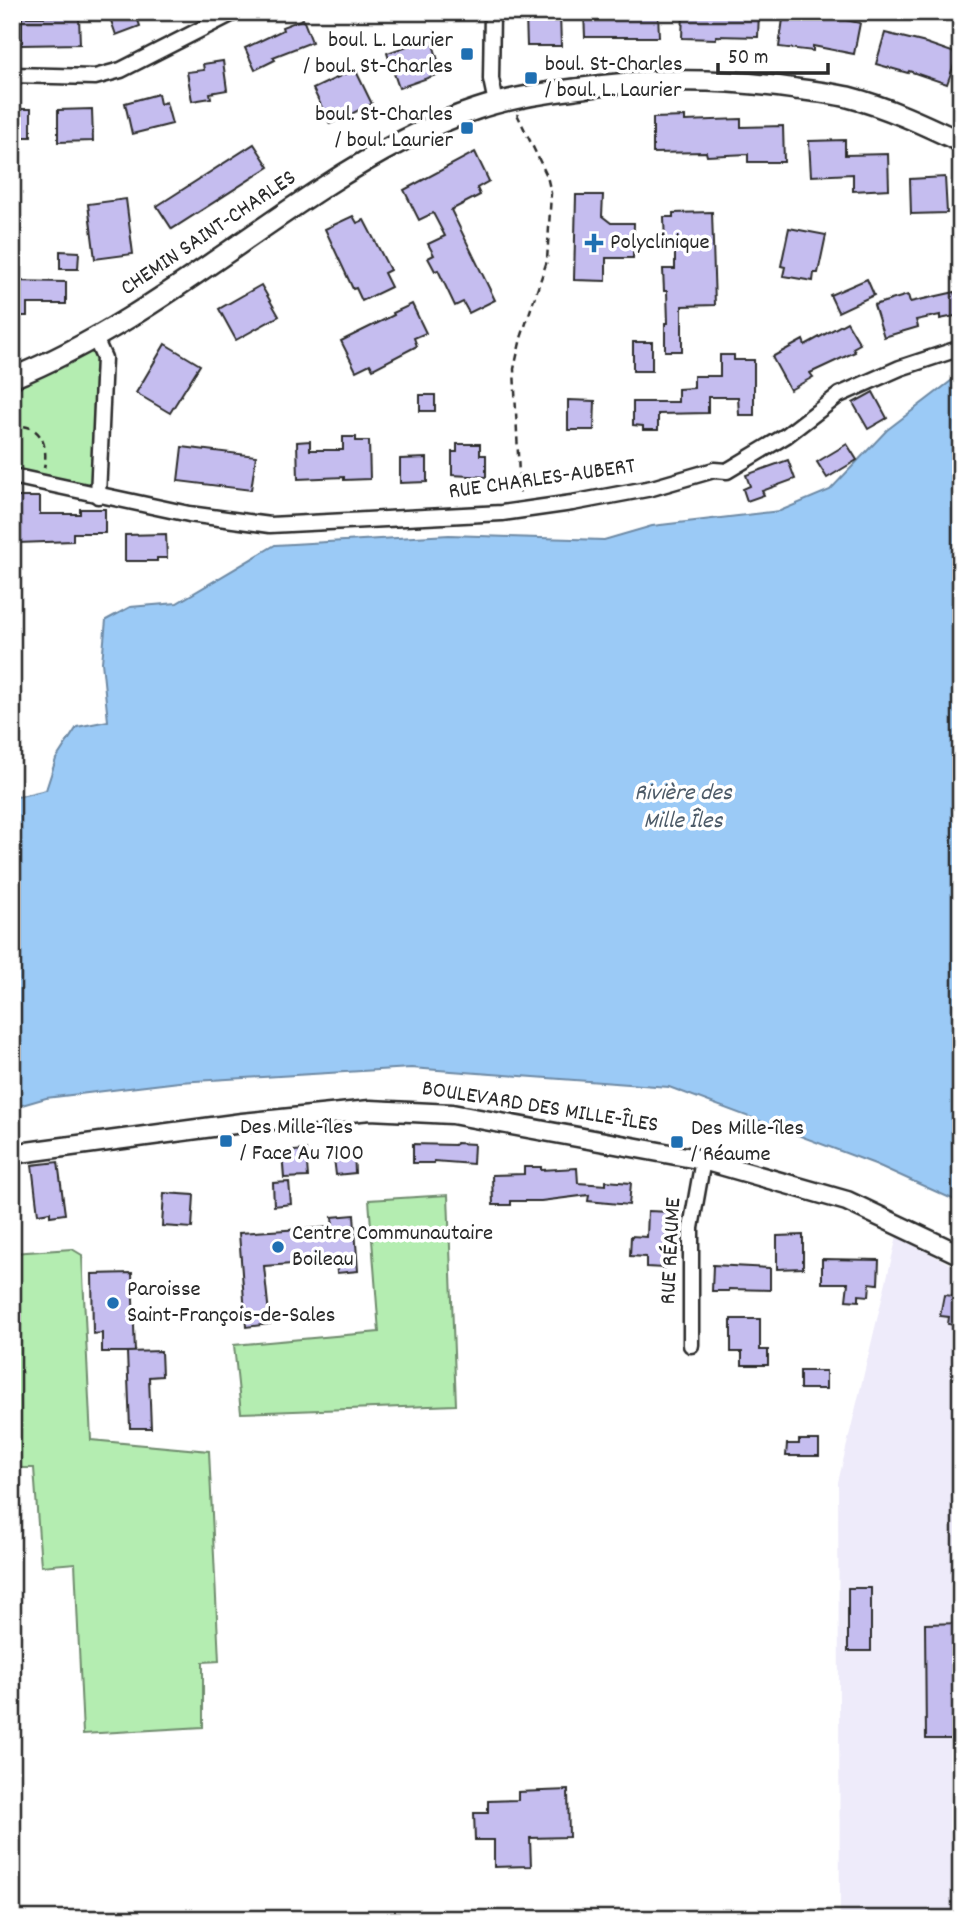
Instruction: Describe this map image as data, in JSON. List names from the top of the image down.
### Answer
{
  "streets": {
    "main road": ["CHEMIN SAINT-CHARLES"],
    "street": ["RUE CHARLES-AUBERT", "BOULEVARD DES MILLE-ÎLES", "RUE RÉAUME"]
  },
  "crossings": [
    ["BOULEVARD DES MILLE-ÎLES", "RUE RÉAUME"]
  ],
  "water": ["Rivière des Mille Îles"],
  "places": {
    "transit": [
      "boul. L. Laurier / boul. St-Charles",
      "boul. St-Charles / boul. L. Laurier",
      "boul. St-Charles / boul. Laurier",
      "Des Mille-îles / Face Au 7100",
      "Des Mille-îles / Réaume"
    ],
    "health": ["Polyclinique"],
    "other": ["Centre Communautaire Boileau", "Paroisse Saint-François-de-Sales"]
  },
  "scale_bar": "50 m"
}
